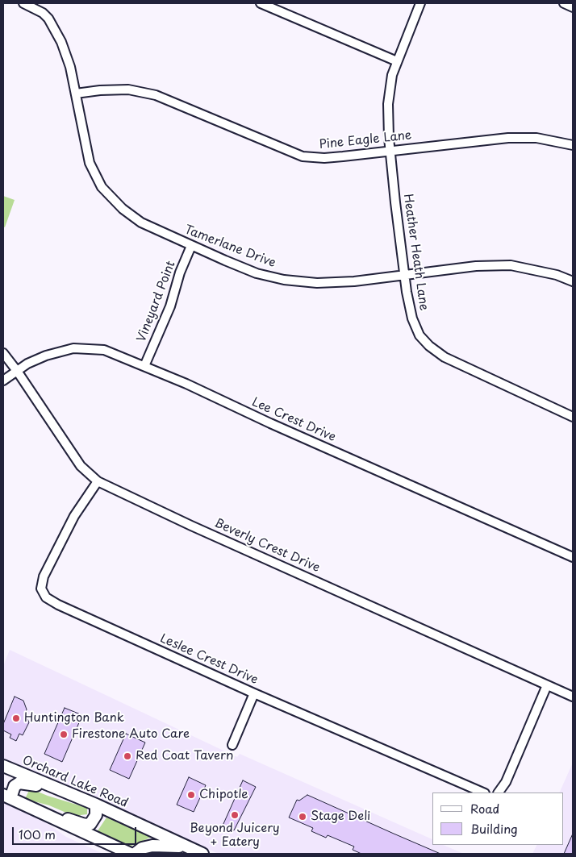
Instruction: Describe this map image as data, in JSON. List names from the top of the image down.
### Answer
{
  "streets": {
    "main road": ["Orchard Lake Road"],
    "street": [
      "Pine Eagle Lane",
      "Tamerlane Drive",
      "Heather Heath Lane",
      "Vineyard Point",
      "Lee Crest Drive",
      "Beverly Crest Drive",
      "Leslee Crest Drive"
    ]
  },
  "crossings": [
    ["Pine Eagle Lane", "Tamerlane Drive"],
    ["Pine Eagle Lane", "Heather Heath Lane"],
    ["Tamerlane Drive", "Heather Heath Lane"],
    ["Tamerlane Drive", "Vineyard Point"],
    ["Vineyard Point", "Lee Crest Drive"],
    ["Lee Crest Drive", "Beverly Crest Drive"],
    ["Beverly Crest Drive", "Leslee Crest Drive"]
  ],
  "places": [
    "Huntington Bank",
    "Firestone Auto Care",
    "Red Coat Tavern",
    "Chipotle",
    "Beyond Juicery + Eatery",
    "Stage Deli"
  ],
  "legend": ["Road", "Building"],
  "scale_bar": "100 m"
}
